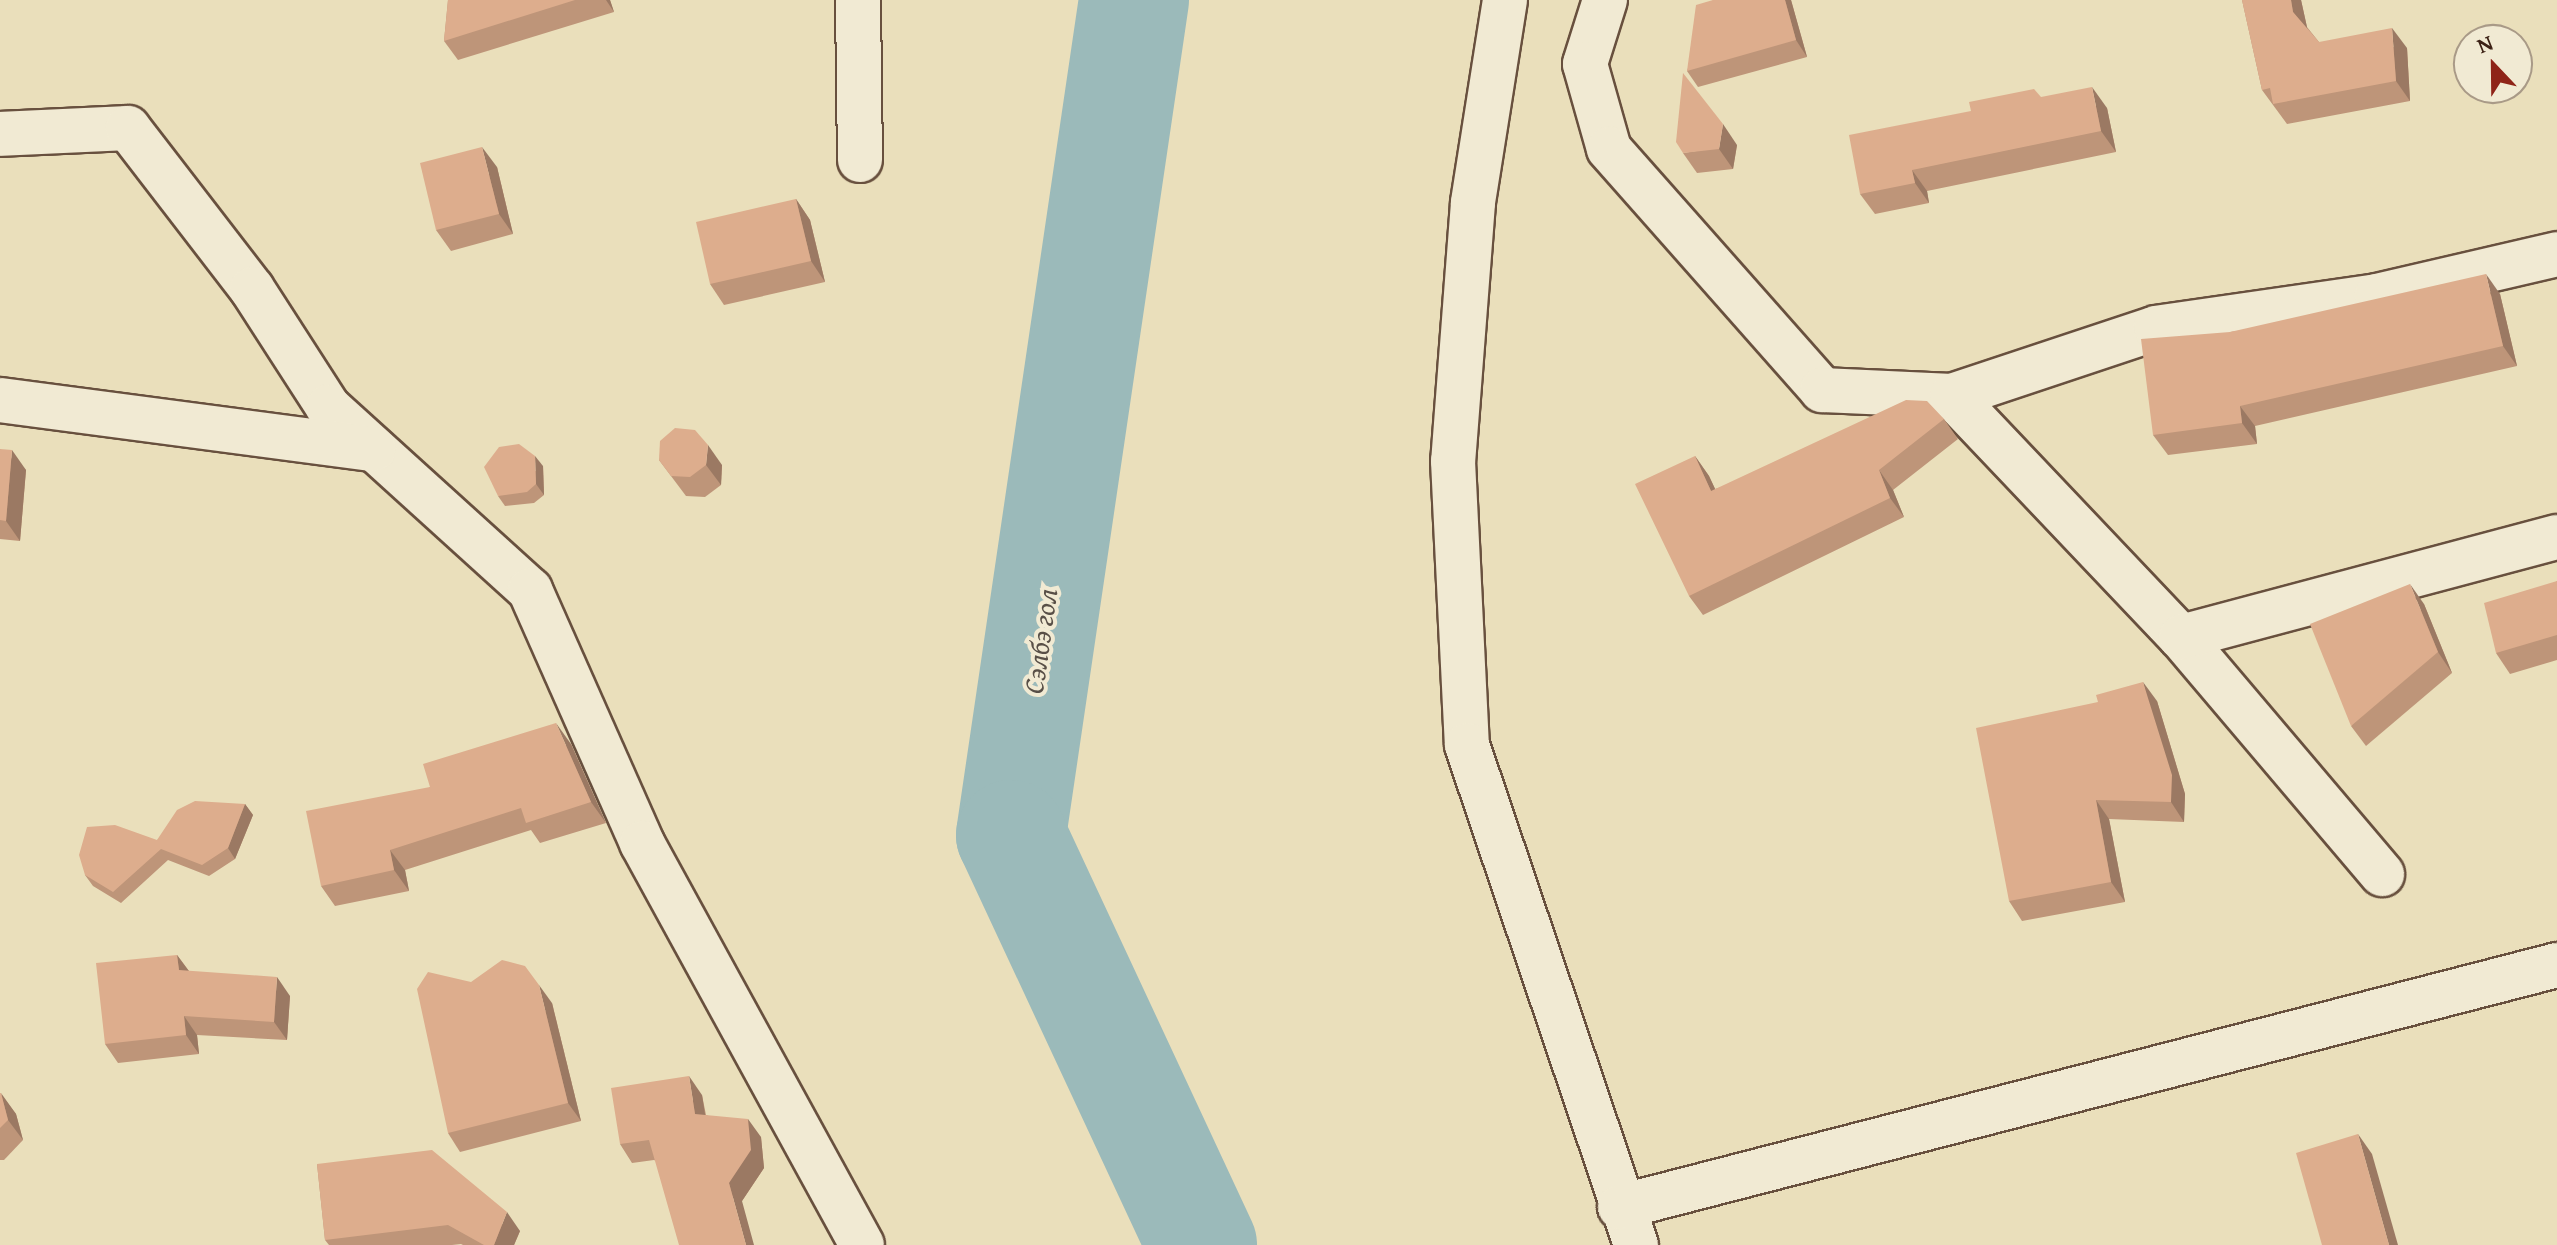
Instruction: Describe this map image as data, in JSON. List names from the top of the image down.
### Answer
{
  "water": ["Сэлбэ гол"],
  "north": "top"
}
